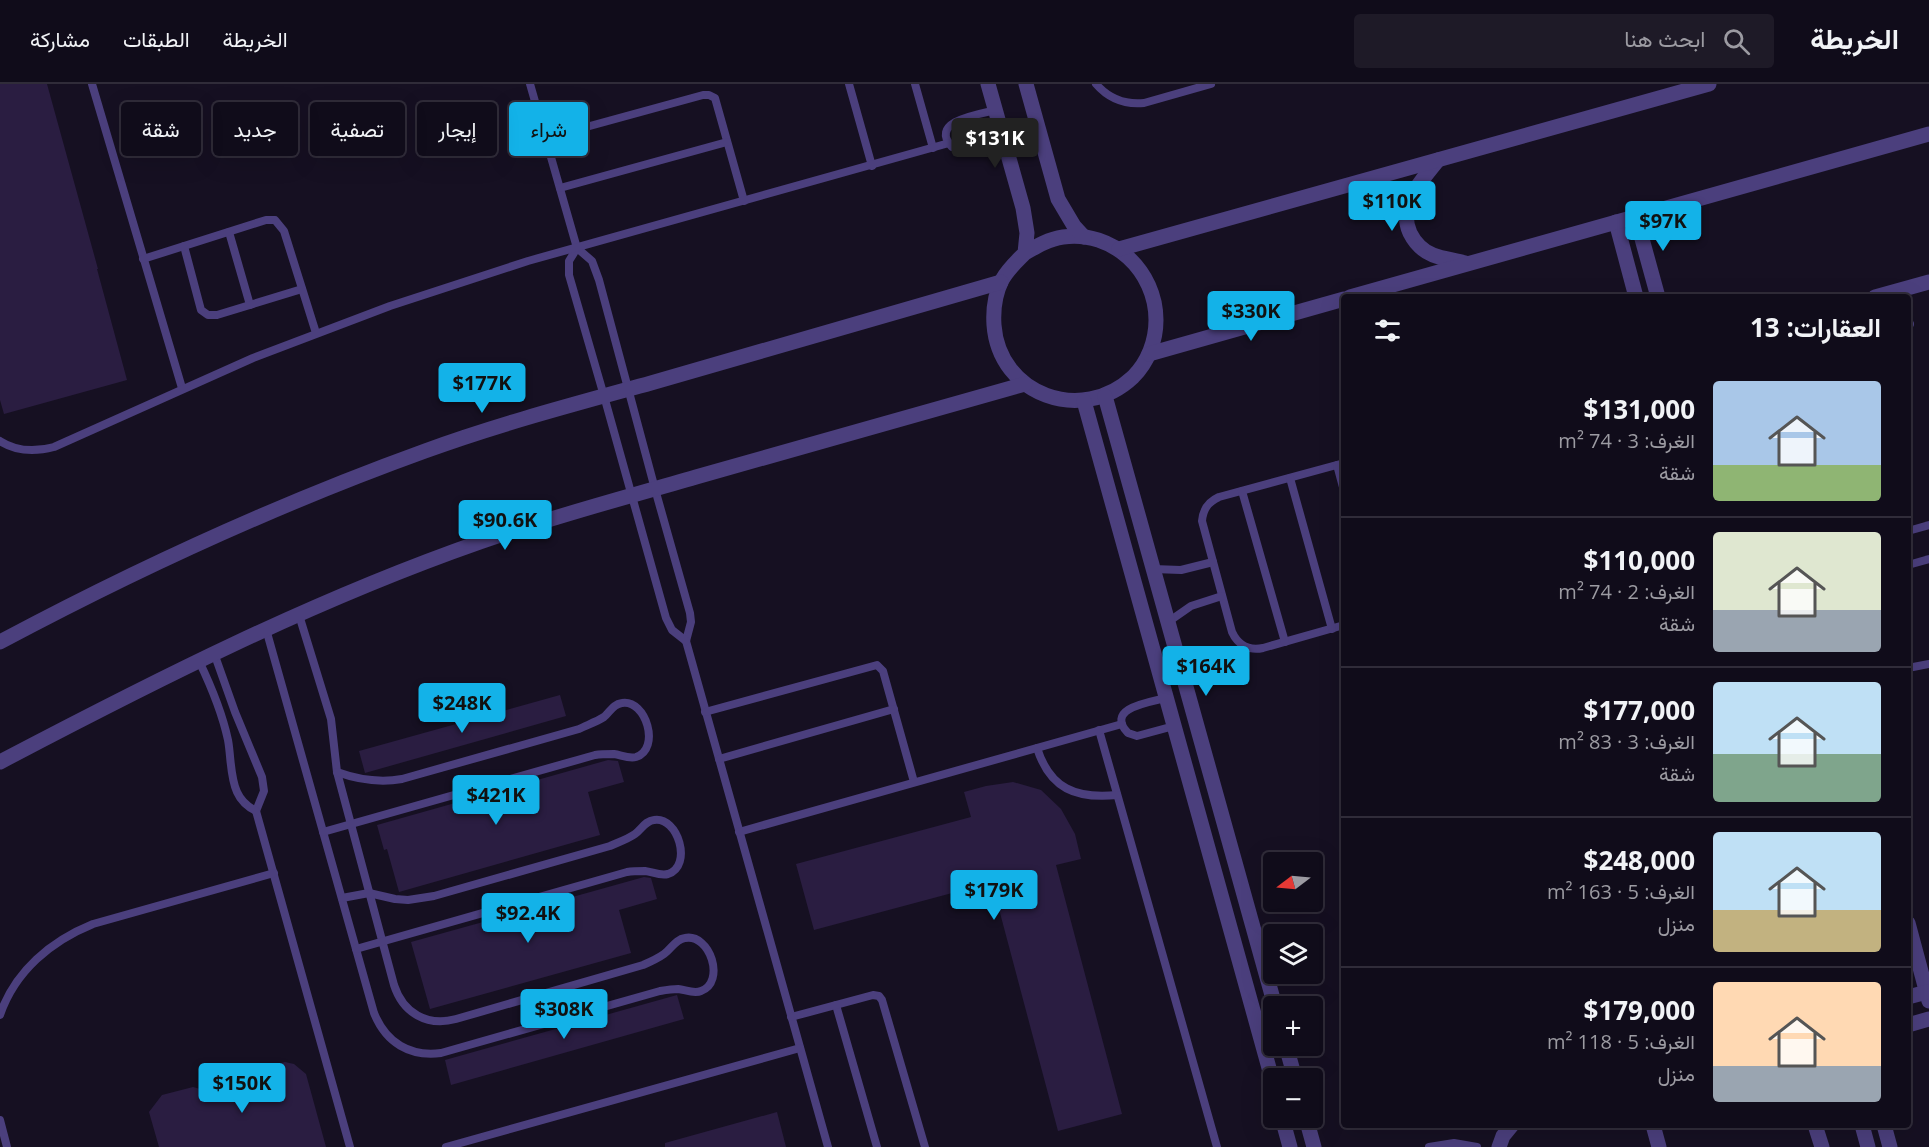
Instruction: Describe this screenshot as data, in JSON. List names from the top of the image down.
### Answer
{
  "north": "left",
  "page": {
    "header": "الخريطة",
    "search": "ابحث هنا",
    "nav": ["الخريطة", "الطبقات", "مشاركة"],
    "chip": [
      "شراء",
      "إيجار",
      "تصفية",
      "جديد",
      "شقة"
    ],
    "price": [
      "$131K",
      "$110K",
      "$97K",
      "$330K",
      "$177K",
      "$90.6K",
      "$164K",
      "$248K",
      "$421K",
      "$179K",
      "$92.4K",
      "$308K",
      "$150K"
    ],
    "heading": "العقارات: 13",
    "list": [
      {
        "name": "$131,000",
        "note": "الغرف: 3 · 74 m² · شقة"
      },
      {
        "name": "$110,000",
        "note": "الغرف: 2 · 74 m² · شقة"
      },
      {
        "name": "$177,000",
        "note": "الغرف: 3 · 83 m² · شقة"
      },
      {
        "name": "$248,000",
        "note": "الغرف: 5 · 163 m² · منزل"
      },
      {
        "name": "$179,000",
        "note": "الغرف: 5 · 118 m² · منزل"
      }
    ],
    "map_buttons": ["+", "−"]
  }
}
